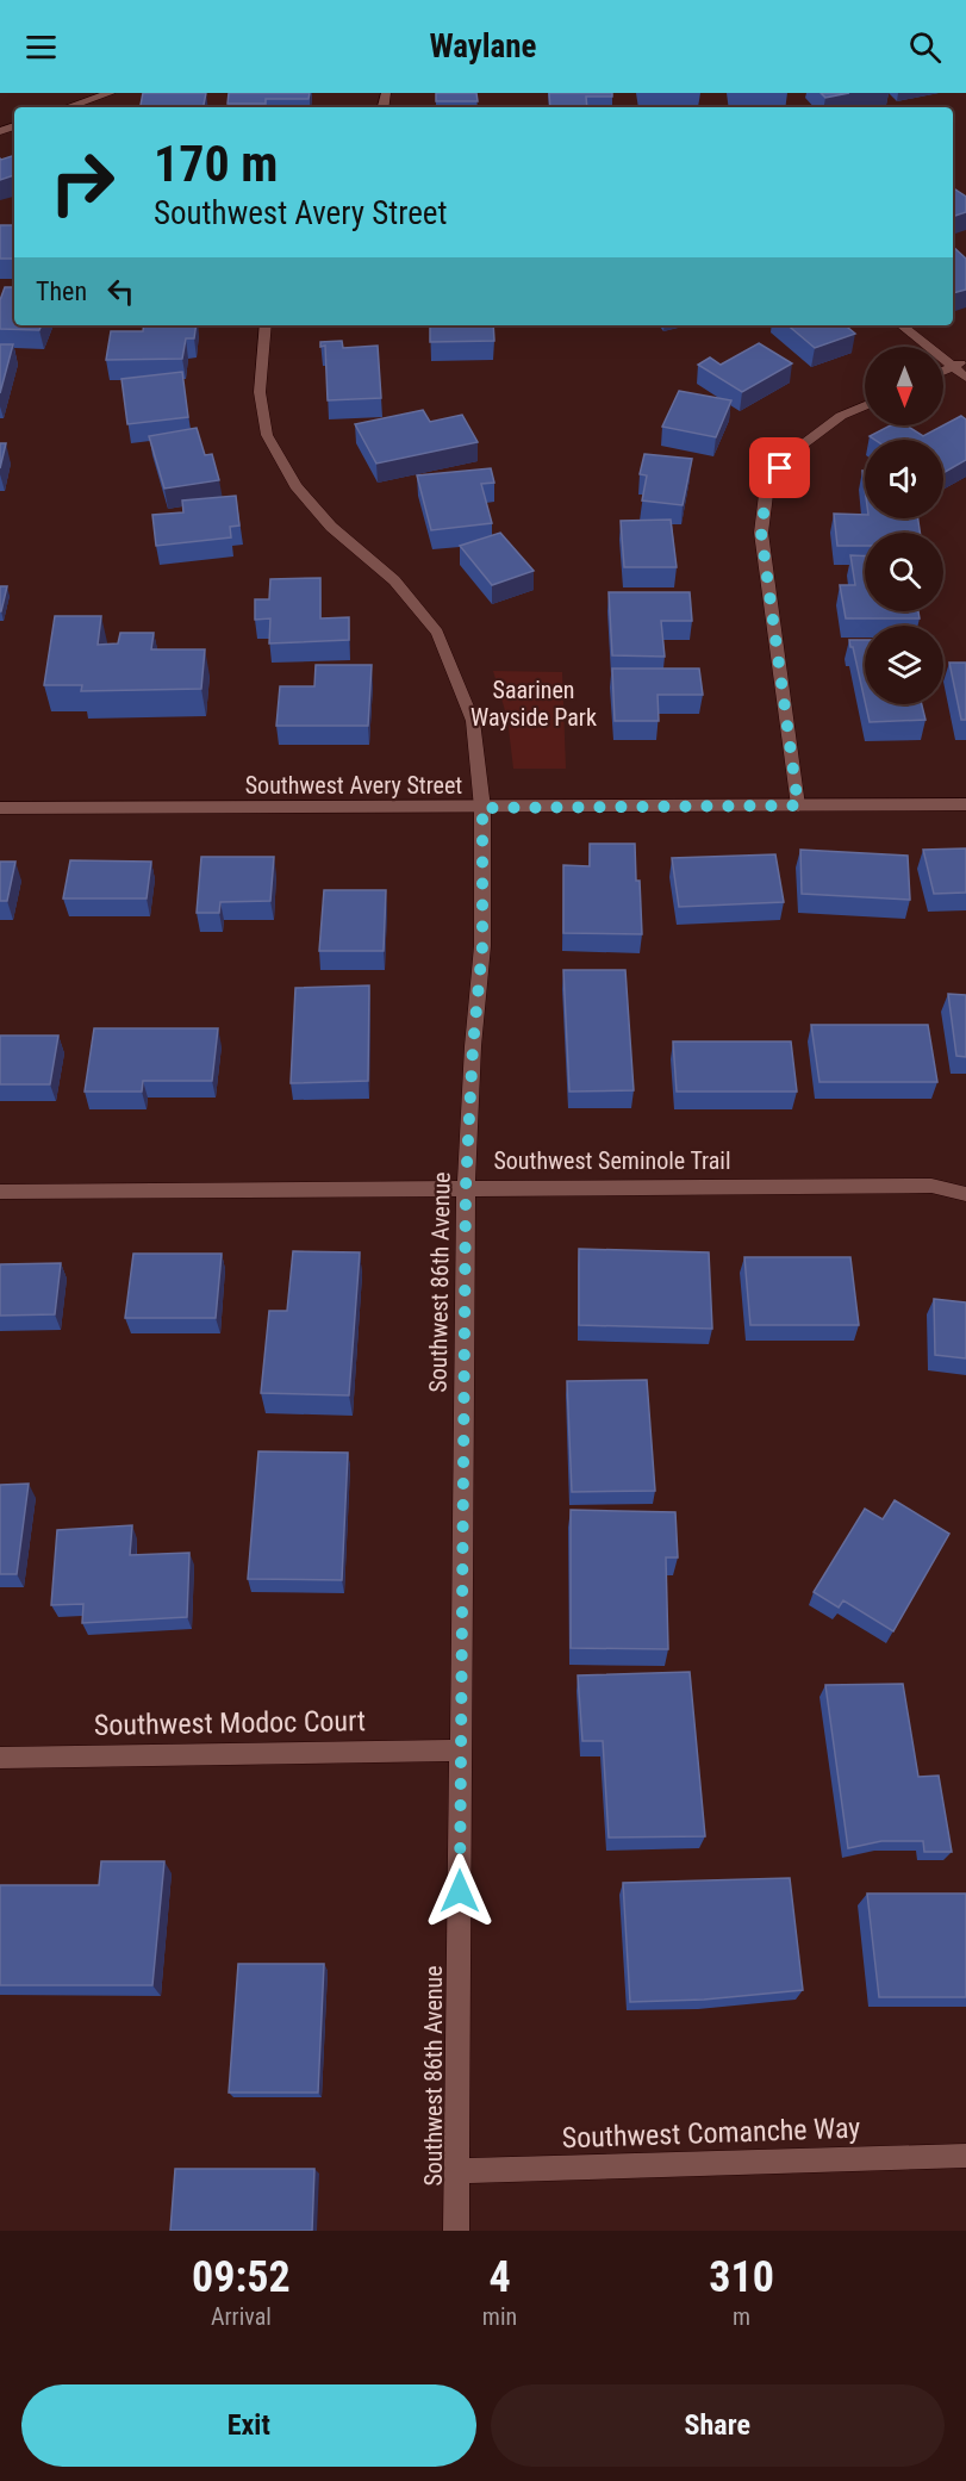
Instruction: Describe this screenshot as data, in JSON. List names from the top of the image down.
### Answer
{
  "streets": {
    "street": [
      "Southwest Avery Street",
      "Southwest Seminole Trail",
      "Southwest 86th Avenue",
      "Southwest Modoc Court",
      "Southwest Comanche Way"
    ]
  },
  "crossings": [
    ["Southwest Avery Street", "Southwest 86th Avenue"],
    ["Southwest Seminole Trail", "Southwest 86th Avenue"],
    ["Southwest 86th Avenue", "Southwest Modoc Court"],
    ["Southwest 86th Avenue", "Southwest Comanche Way"]
  ],
  "parks": ["Saarinen Wayside Park"],
  "north": "bottom",
  "page": {
    "header": "Waylane",
    "turn": ["170 m", "Southwest Avery Street"],
    "then": "Then",
    "eta": [
      "09:52",
      "Arrival",
      "4",
      "min",
      "310",
      "m"
    ],
    "buttons": ["Exit", "Share"]
  }
}
